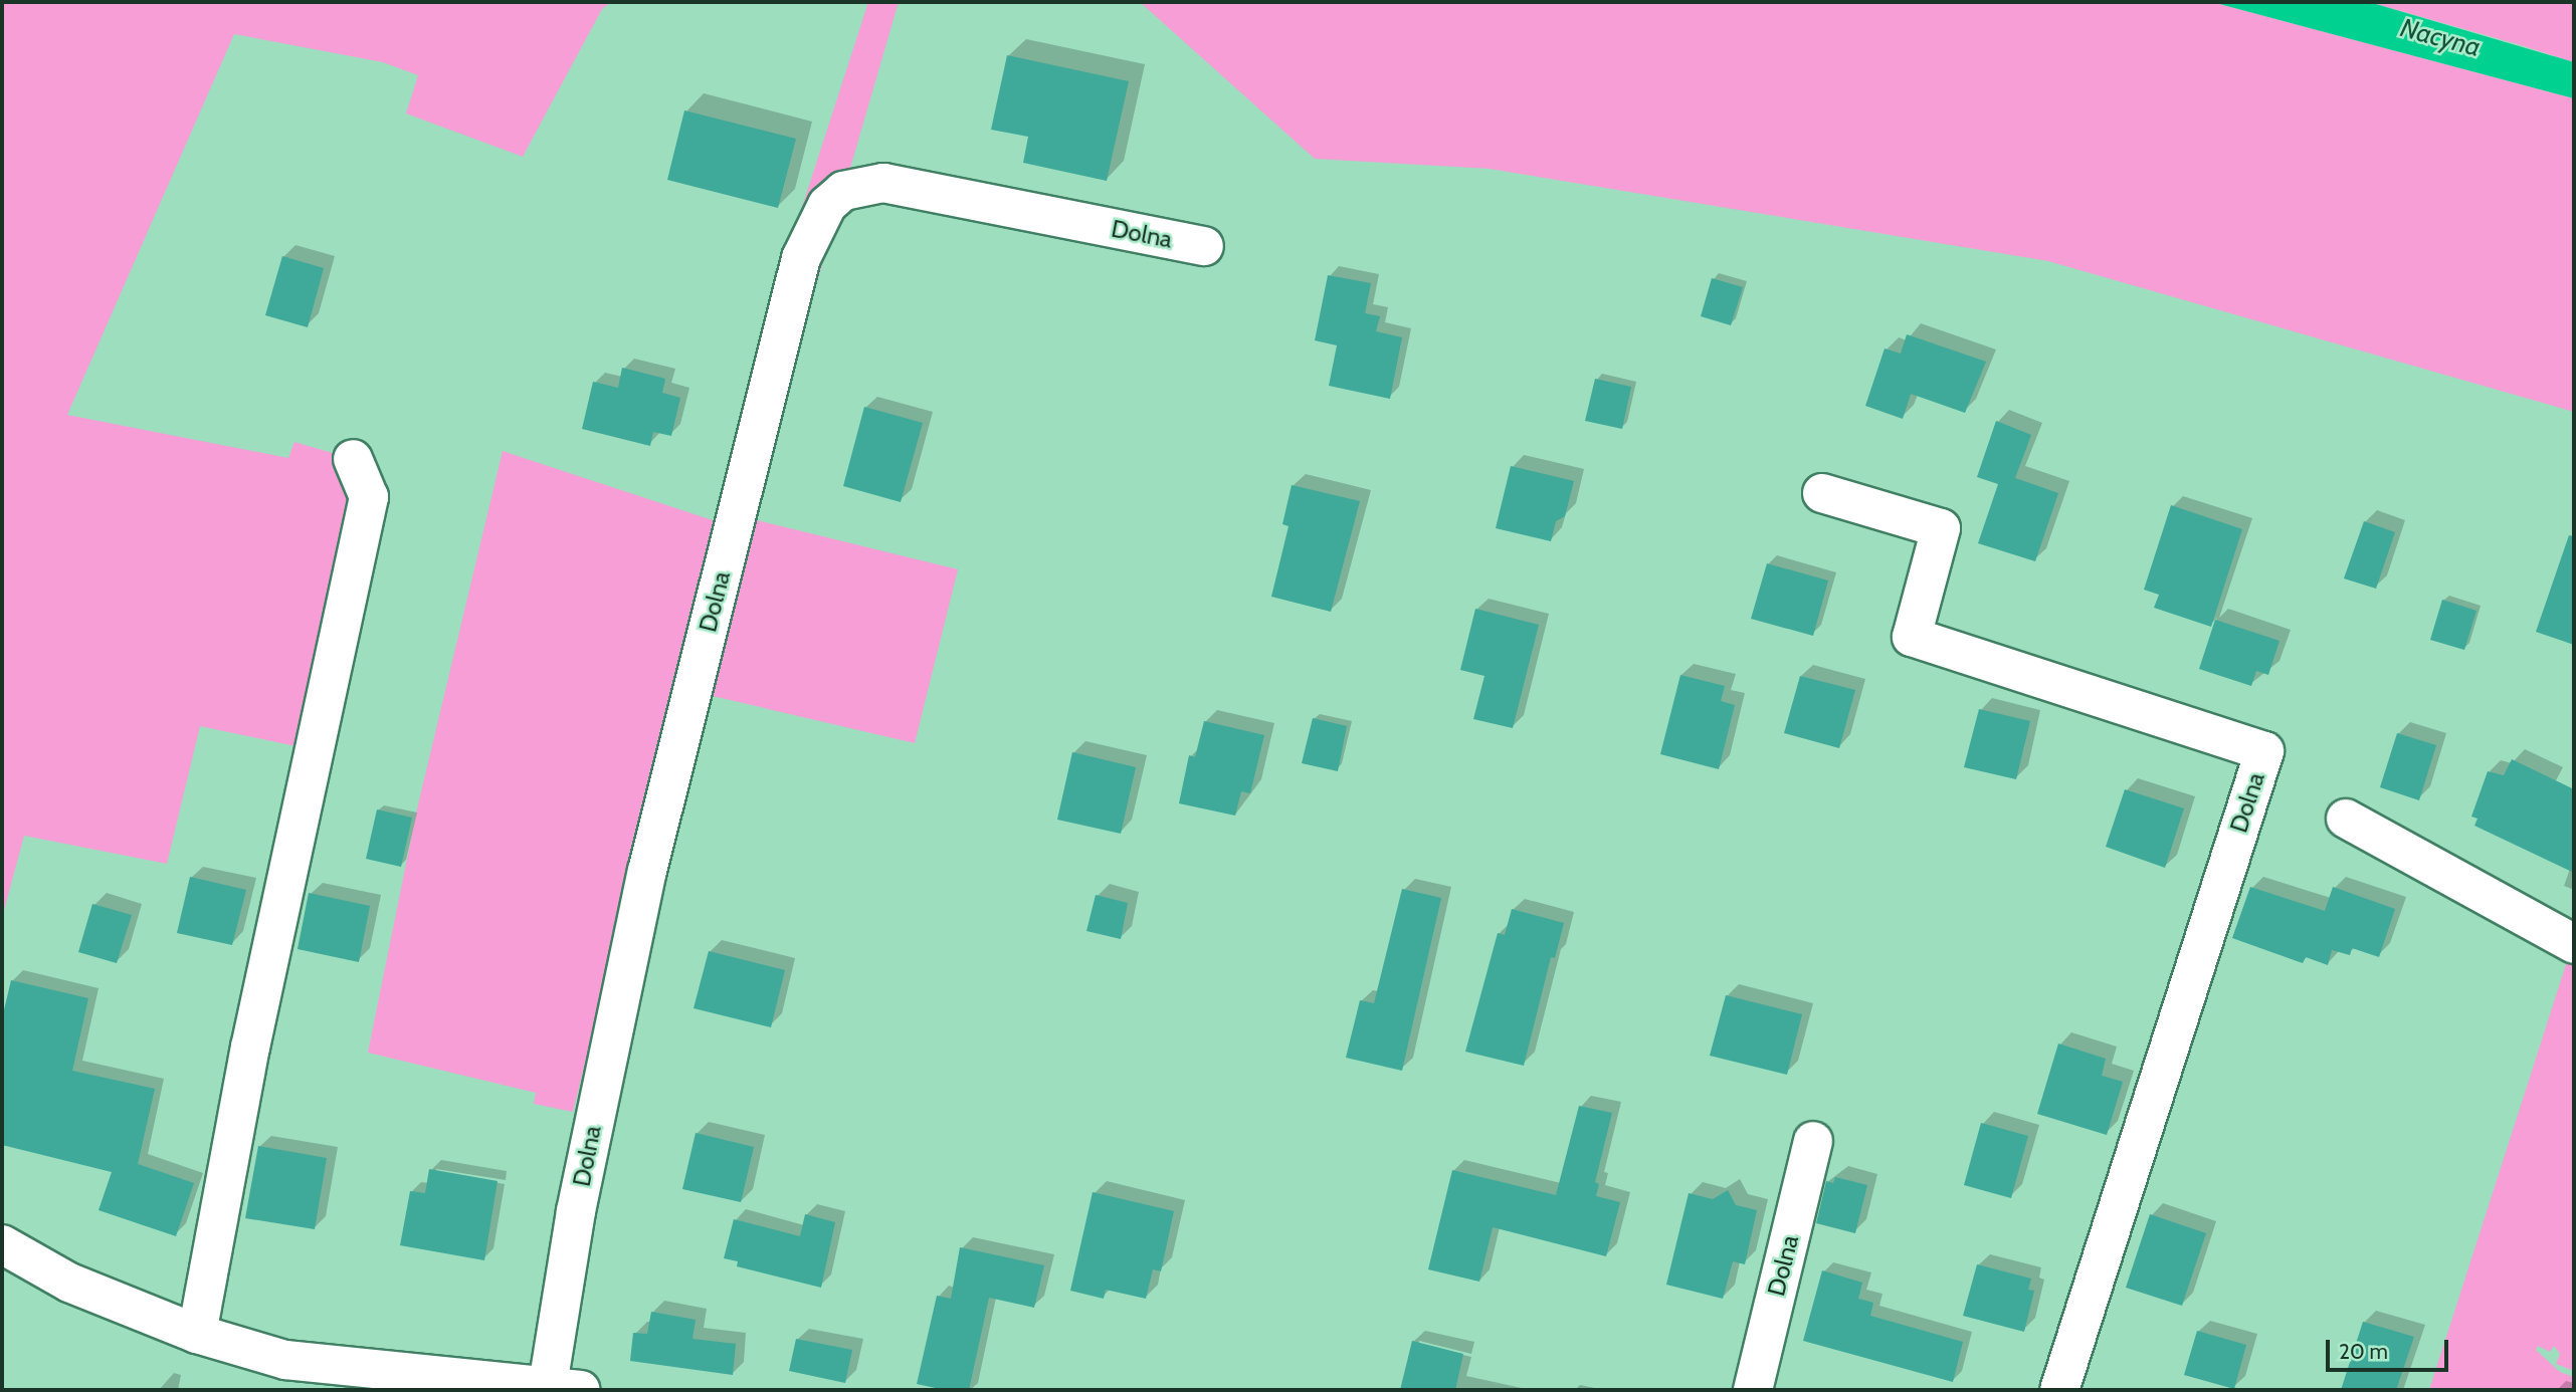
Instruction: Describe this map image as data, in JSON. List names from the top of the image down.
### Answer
{
  "streets": {
    "street": ["Dolna"]
  },
  "water": ["Nacyna"],
  "scale_bar": "20 m"
}
